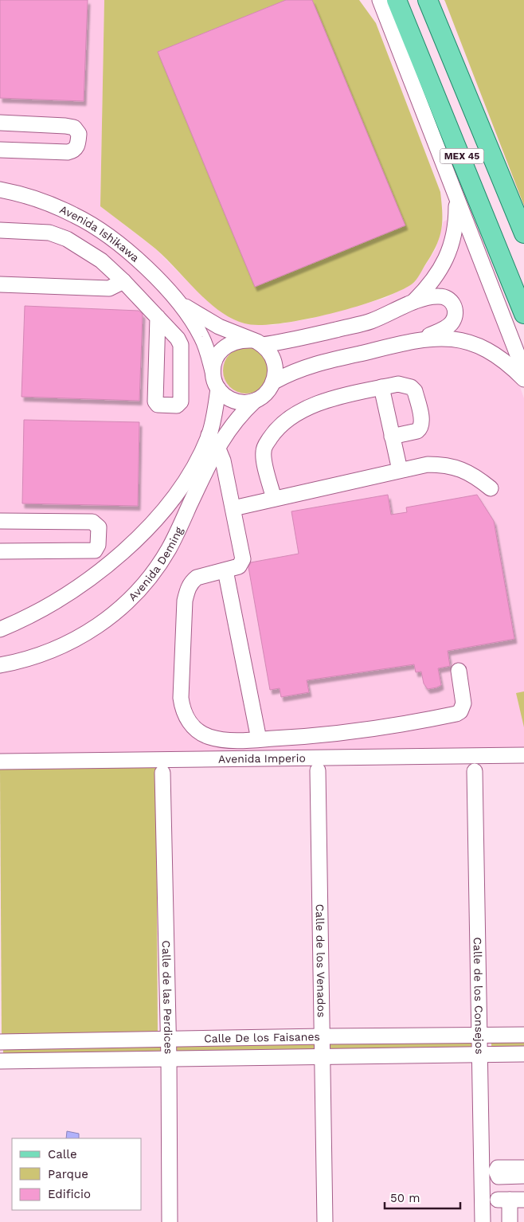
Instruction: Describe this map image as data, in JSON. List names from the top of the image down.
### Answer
{
  "streets": {
    "main road": ["MEX 45"],
    "street": [
      "Avenida Ishikawa",
      "Avenida Deming",
      "Avenida Imperio",
      "Calle de los Venados",
      "Calle de los Consejos",
      "Calle de las Perdices",
      "Calle De los Faisanes"
    ]
  },
  "crossings": [
    ["Avenida Ishikawa", "Avenida Deming"],
    ["Calle de los Venados", "Calle De los Faisanes"],
    ["Calle de los Consejos", "Calle De los Faisanes"],
    ["Calle de las Perdices", "Calle De los Faisanes"]
  ],
  "legend": ["Calle", "Parque", "Edificio"],
  "scale_bar": "50 m"
}
